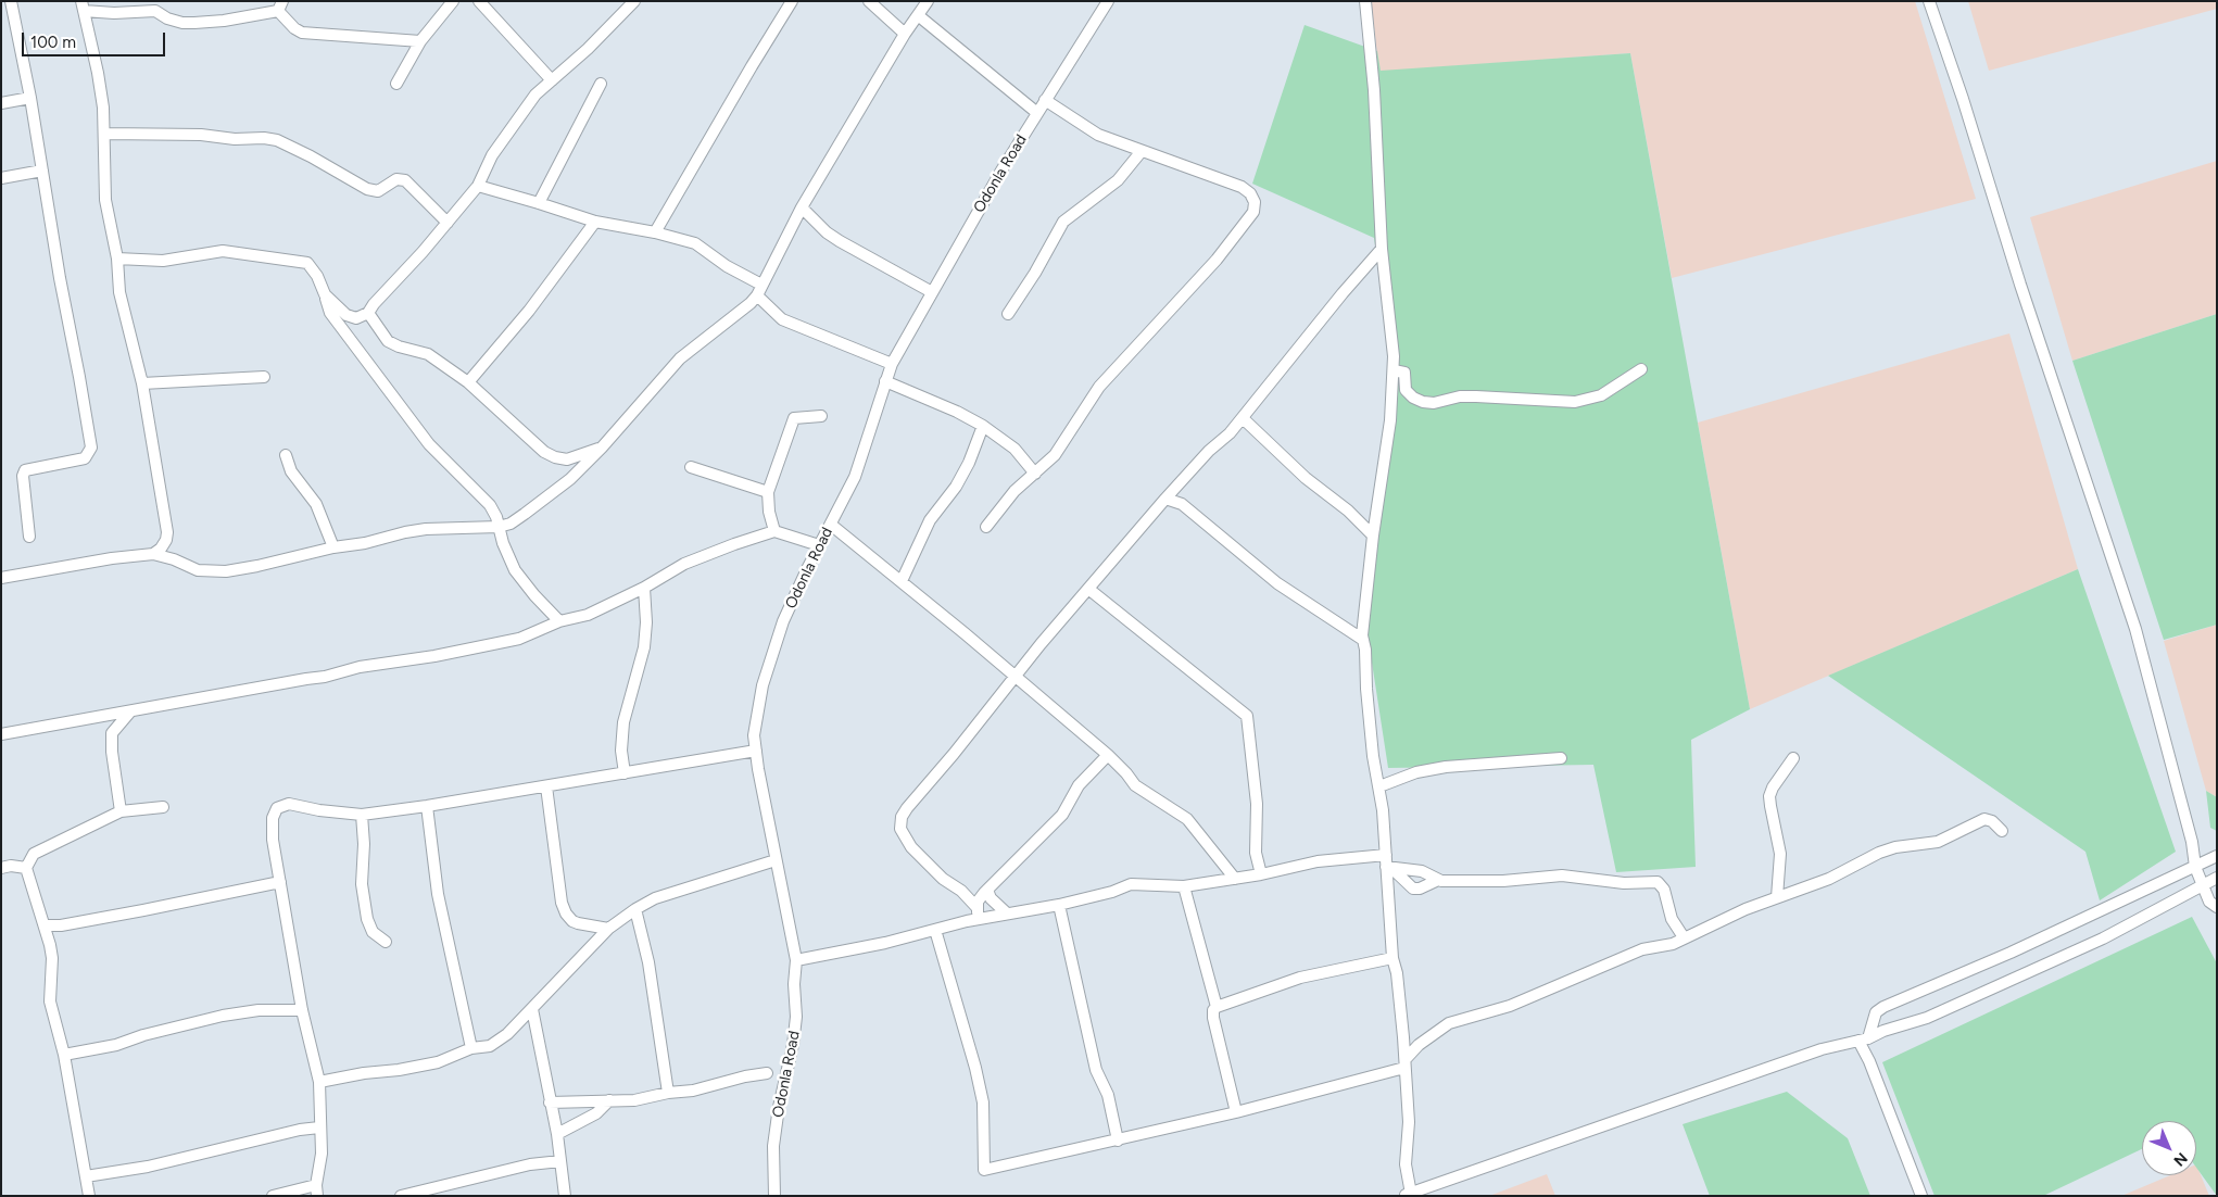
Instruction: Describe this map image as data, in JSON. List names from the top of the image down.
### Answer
{
  "streets": {
    "street": ["Odonla Road"]
  },
  "scale_bar": "100 m",
  "north": "bottom right"
}
